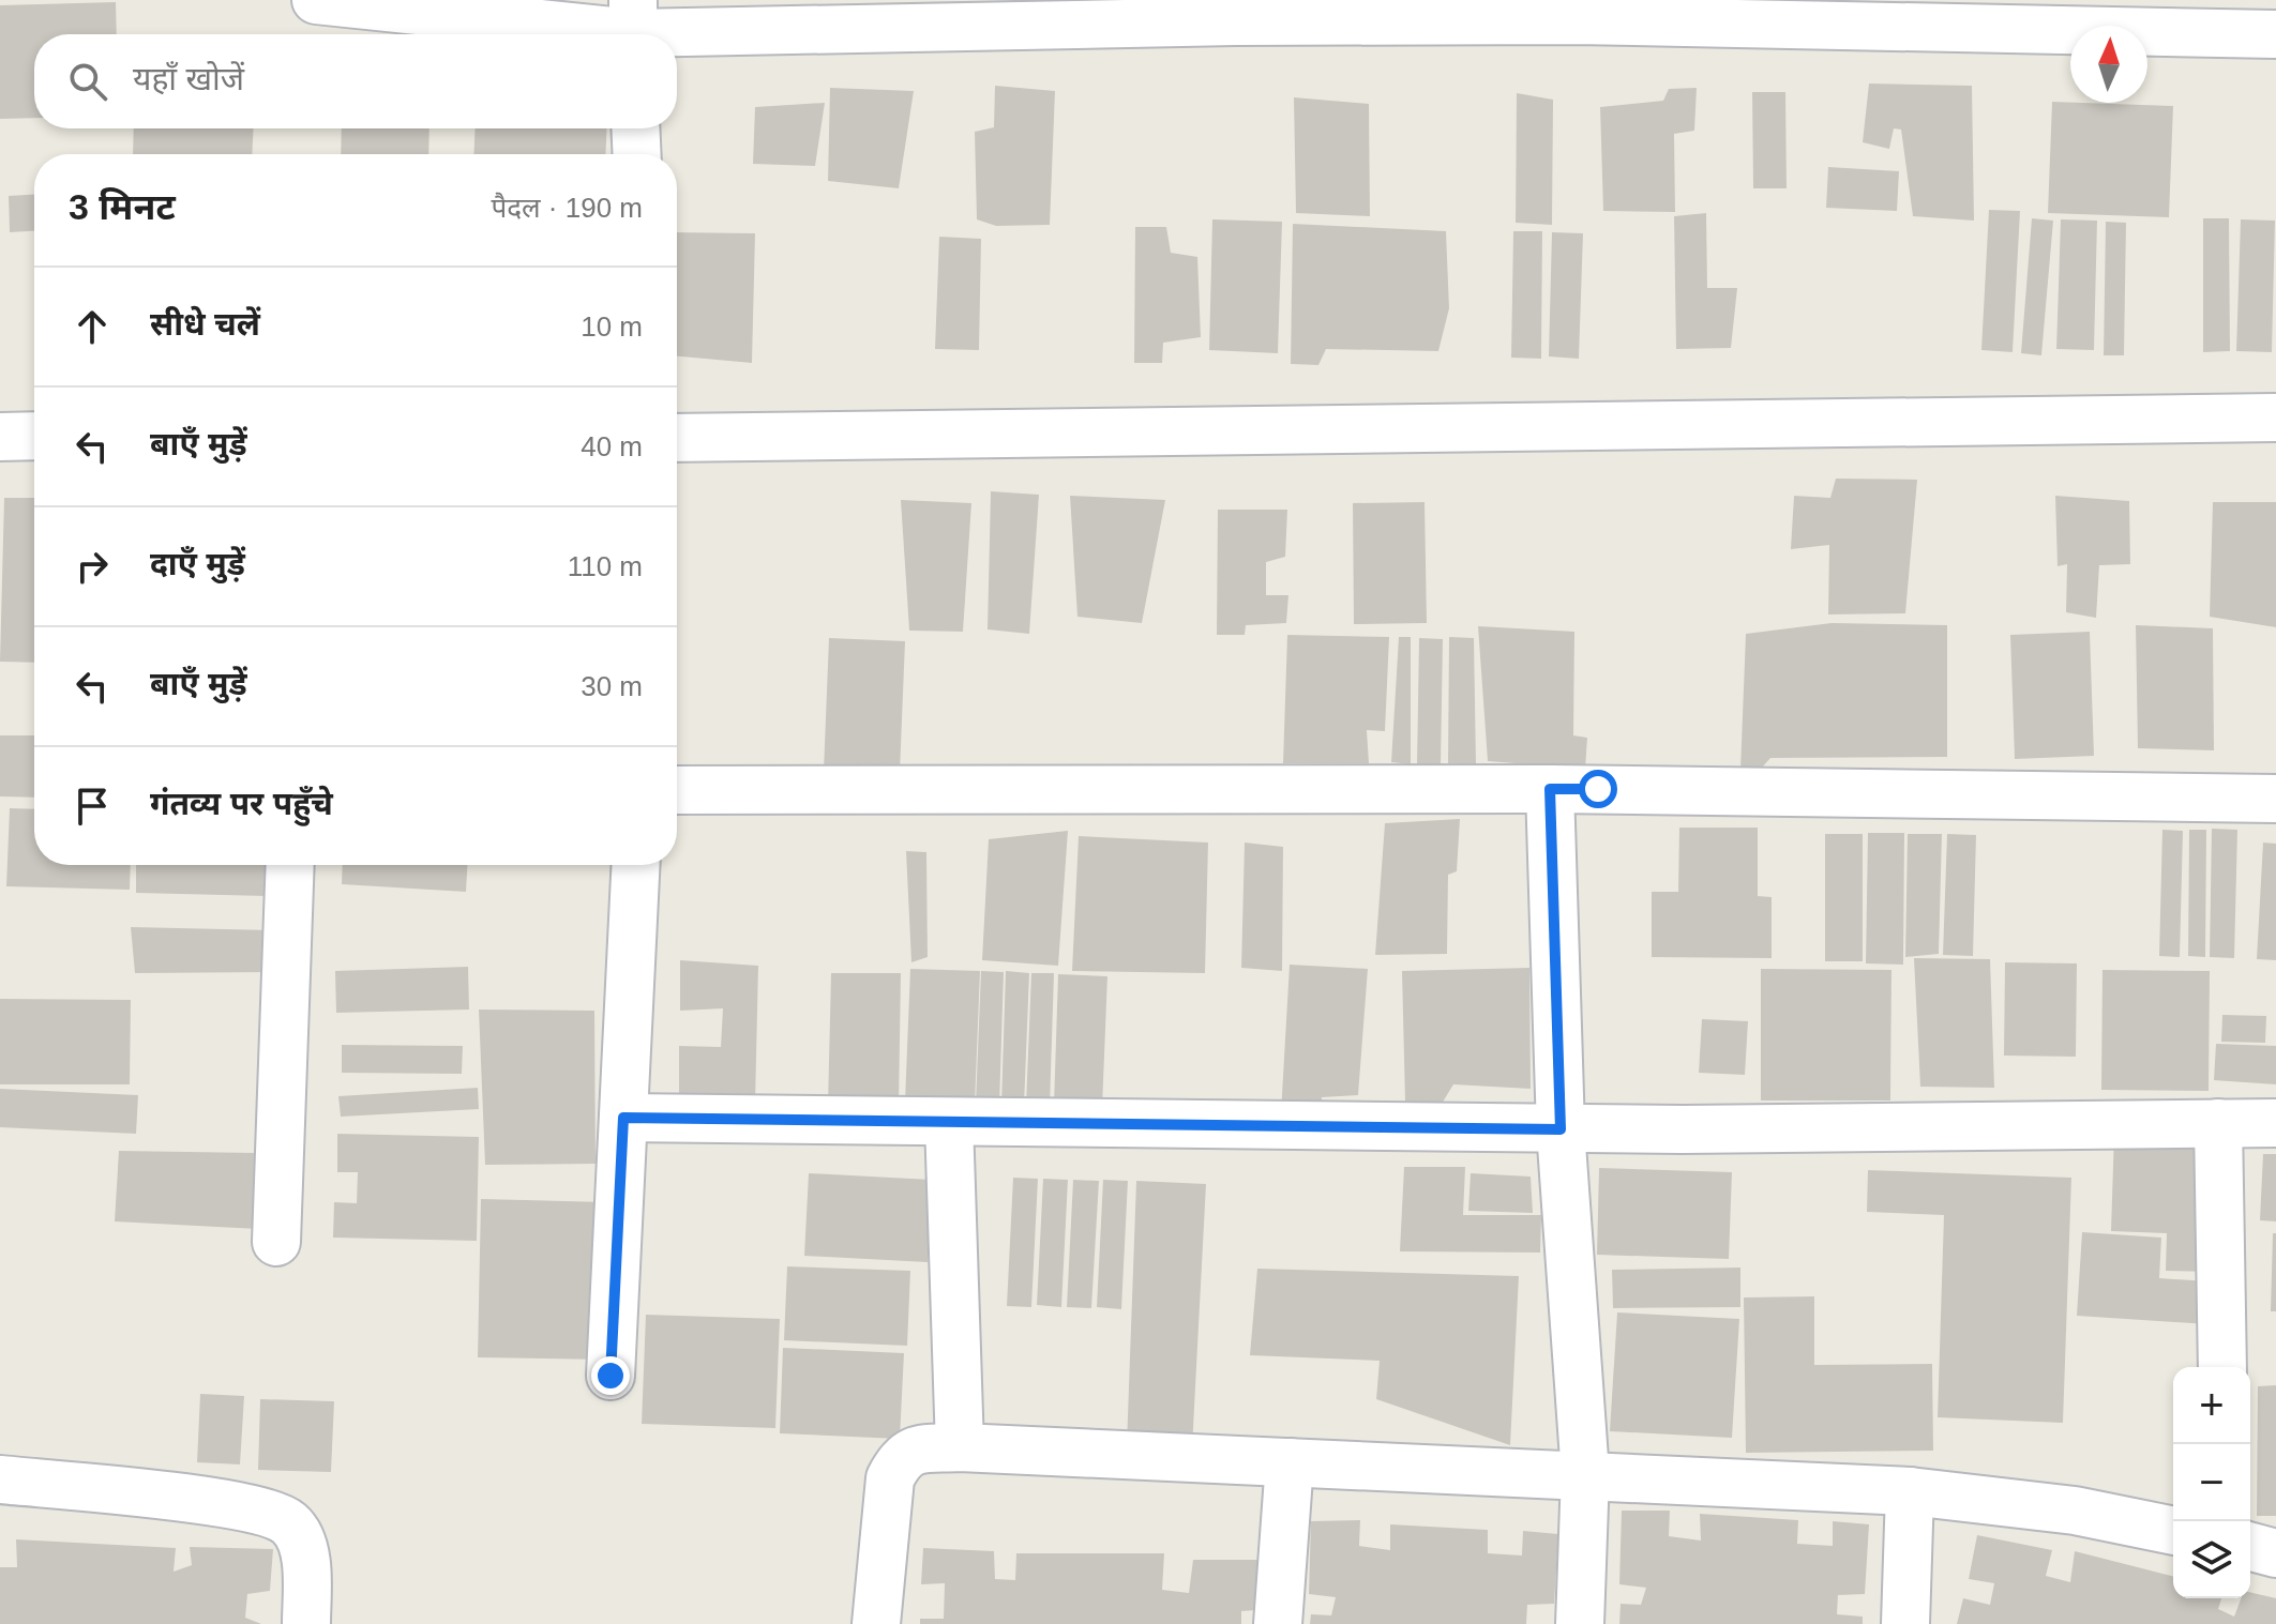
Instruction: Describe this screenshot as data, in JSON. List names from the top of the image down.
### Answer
{
  "north": "top",
  "page": {
    "search": "यहाँ खोजें",
    "heading": ["3 मिनट", "पैदल · 190 m"],
    "list": [
      ["सीधे चलें", "10 m"],
      ["बाएँ मुड़ें", "40 m"],
      ["दाएँ मुड़ें", "110 m"],
      ["बाएँ मुड़ें", "30 m"],
      "गंतव्य पर पहुँचे"
    ],
    "map_buttons": ["+", "−"]
  }
}
